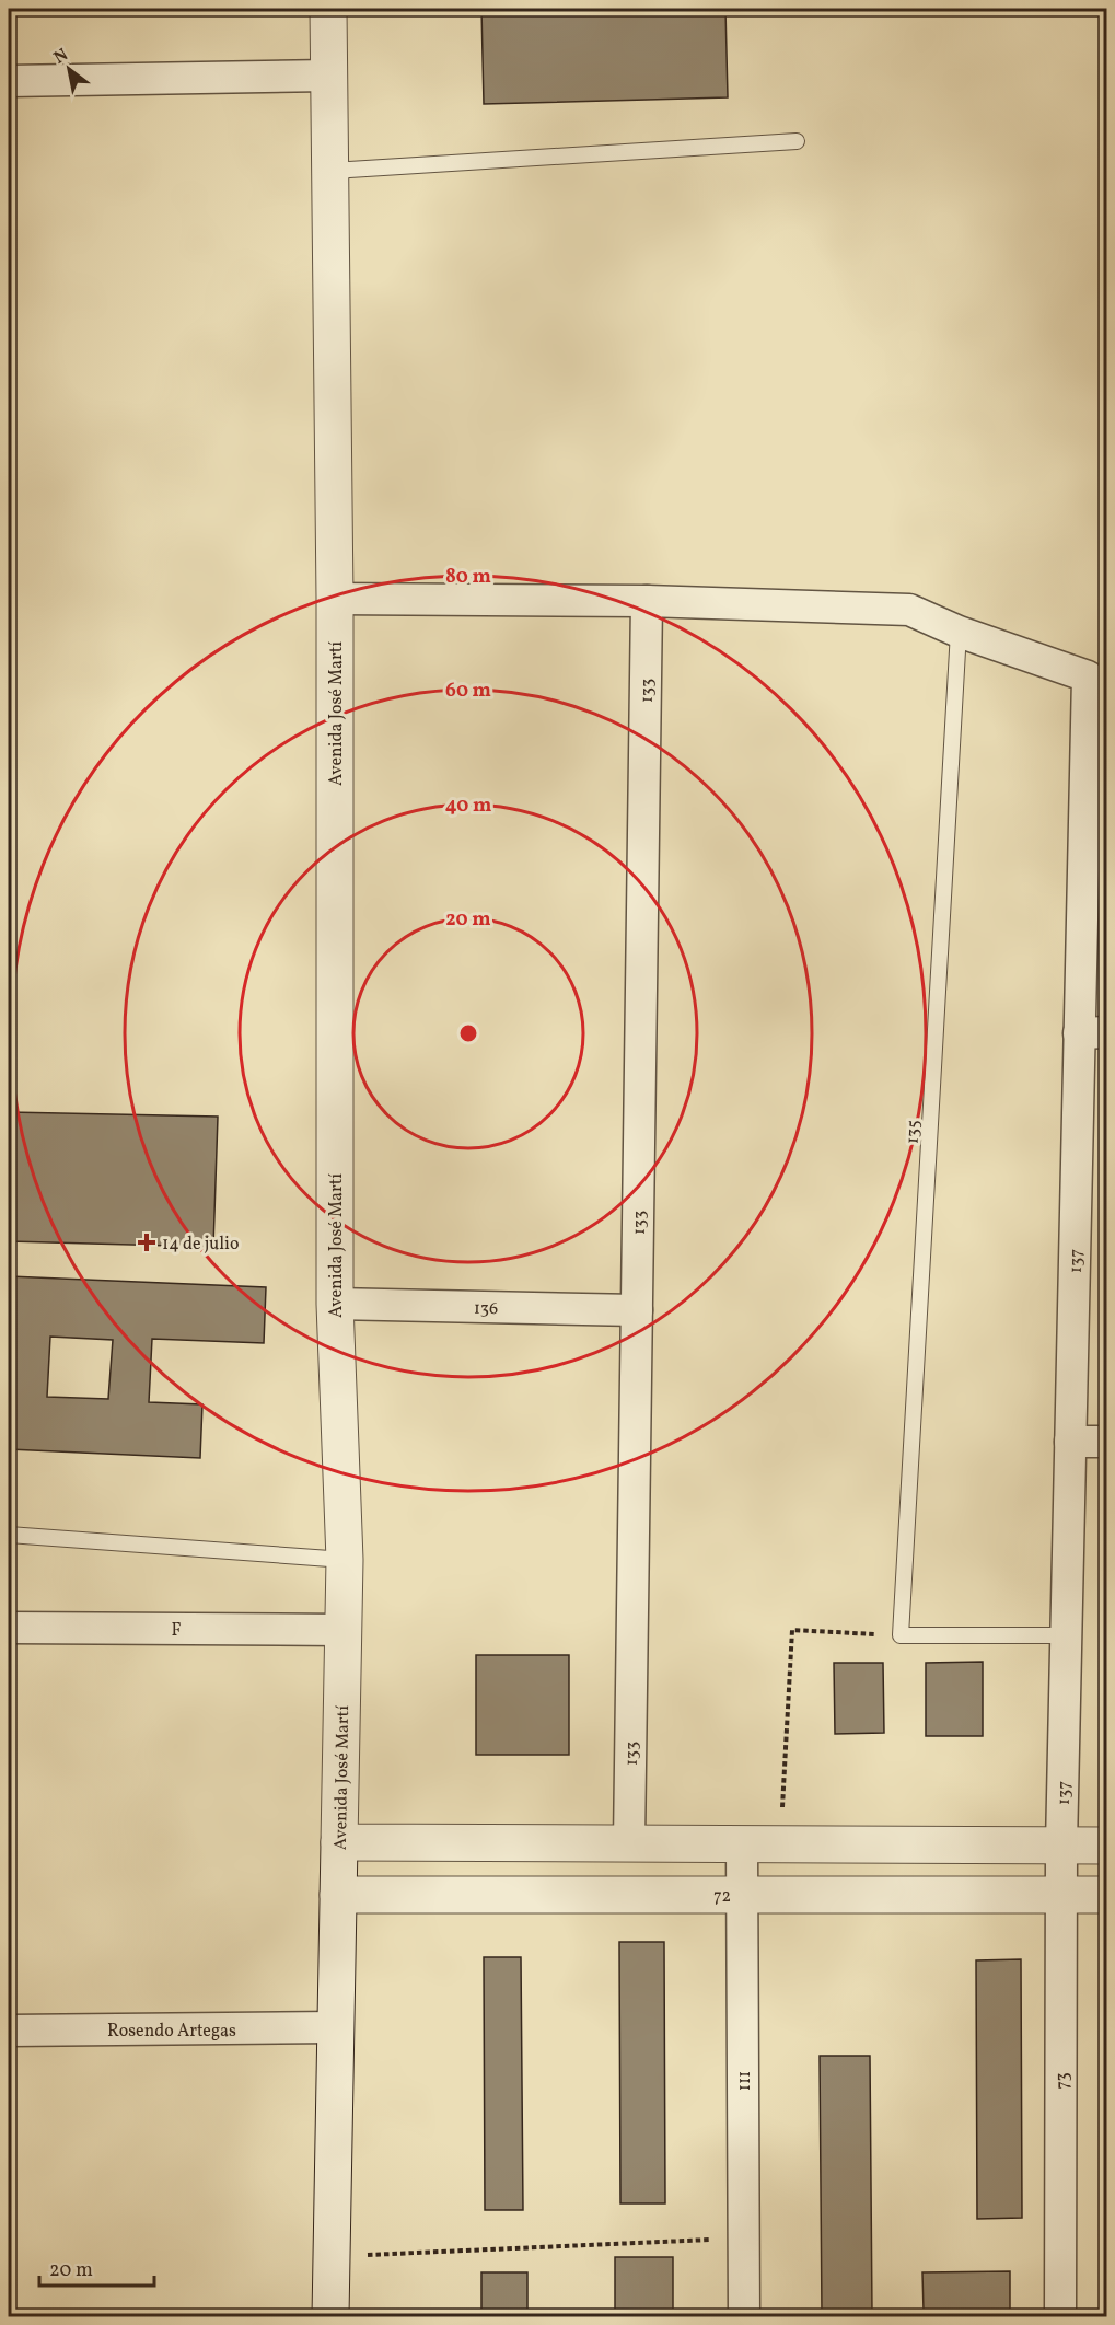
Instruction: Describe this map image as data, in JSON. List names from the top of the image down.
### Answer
{
  "streets": {
    "street": [
      "133",
      "Avenida José Martí",
      "137",
      "136",
      "F",
      "72",
      "Rosendo Artegas",
      "111",
      "73"
    ],
    "lane": ["135"]
  },
  "crossings": [
    ["133", "136"],
    ["Avenida José Martí", "136"],
    ["Avenida José Martí", "F"],
    ["Avenida José Martí", "72"],
    ["Avenida José Martí", "Rosendo Artegas"],
    ["135", "137"],
    ["137", "73"],
    ["72", "111"],
    ["72", "73"]
  ],
  "places": {
    "health": ["14 de julio"]
  },
  "scale_bar": "20 m",
  "north": "top left",
  "rings": [
    "80 m",
    "60 m",
    "40 m",
    "20 m"
  ]
}
